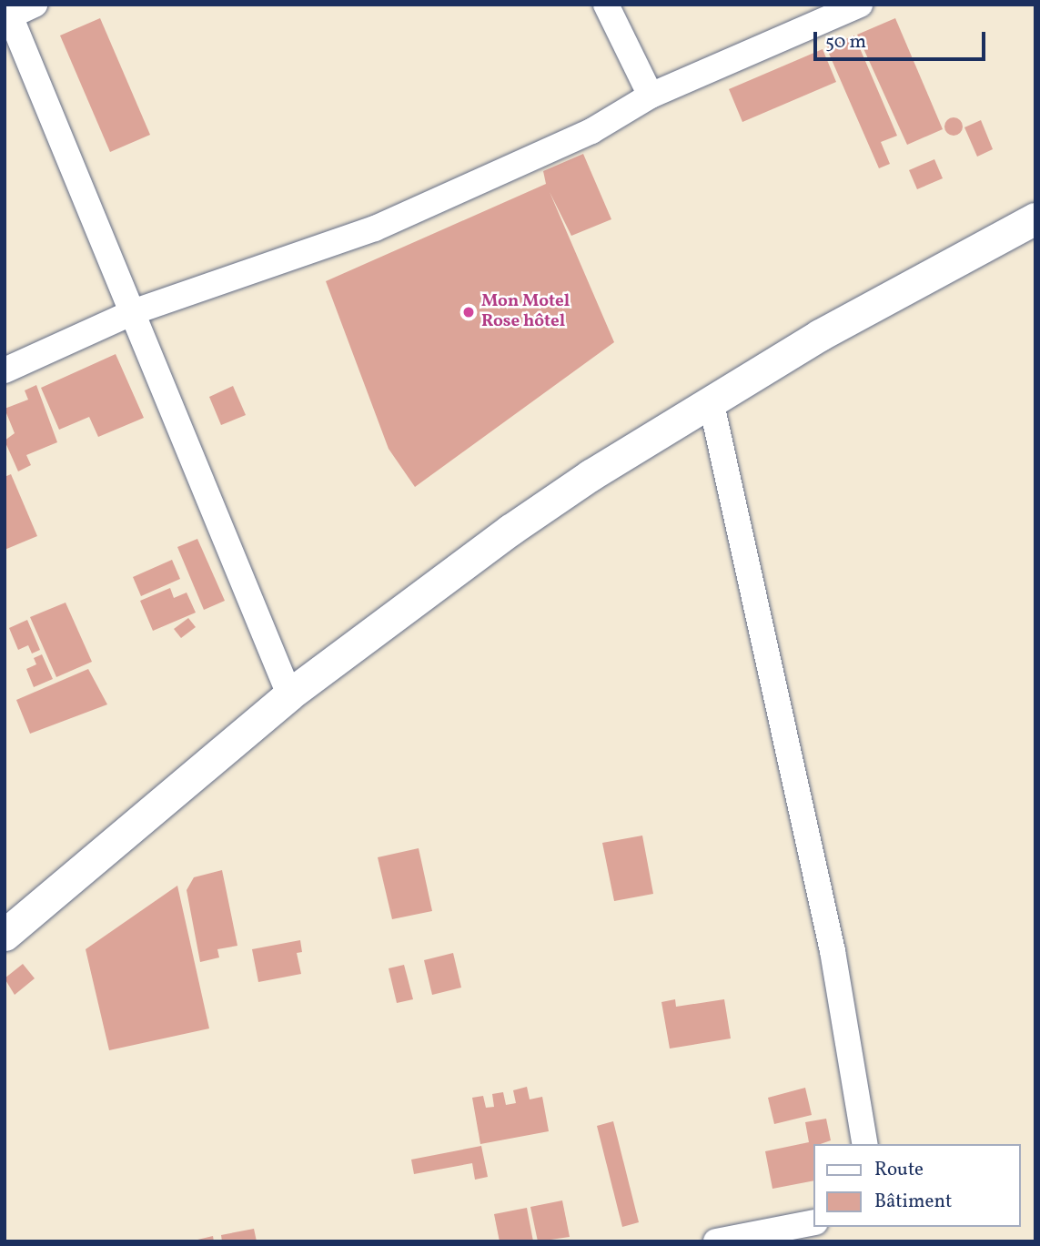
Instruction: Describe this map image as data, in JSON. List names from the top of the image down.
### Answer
{
  "places": ["Mon Motel Rose hôtel"],
  "legend": ["Route", "Bâtiment"],
  "scale_bar": "50 m"
}
